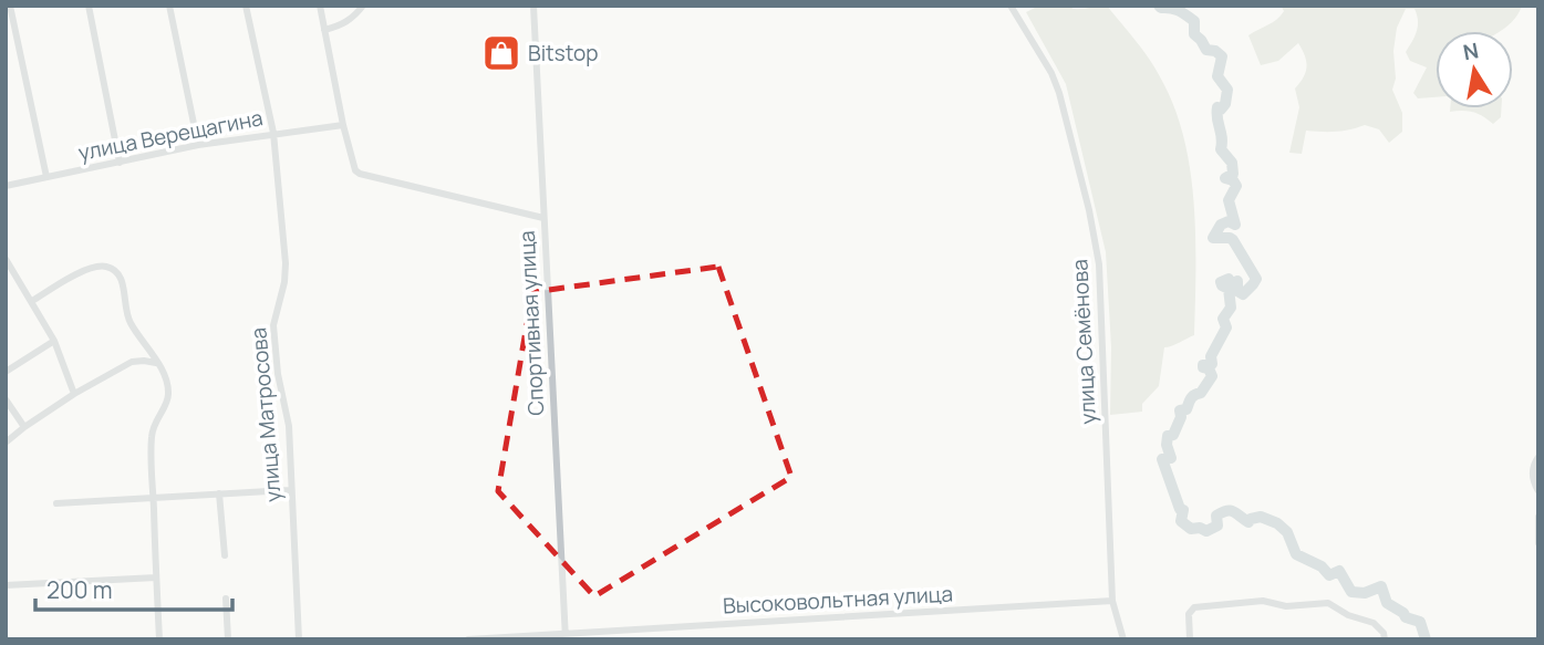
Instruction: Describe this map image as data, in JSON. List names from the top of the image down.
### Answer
{
  "streets": {
    "street": [
      "улица Верещагина",
      "Спортивная улица",
      "улица Семёнова",
      "улица Матросова",
      "Высоковольтная улица"
    ]
  },
  "crossings": [
    ["улица Верещагина", "улица Матросова"],
    ["Спортивная улица", "Высоковольтная улица"],
    ["улица Семёнова", "Высоковольтная улица"]
  ],
  "places": {
    "shop": ["Bitstop"]
  },
  "scale_bar": "200 m",
  "north": "top"
}
